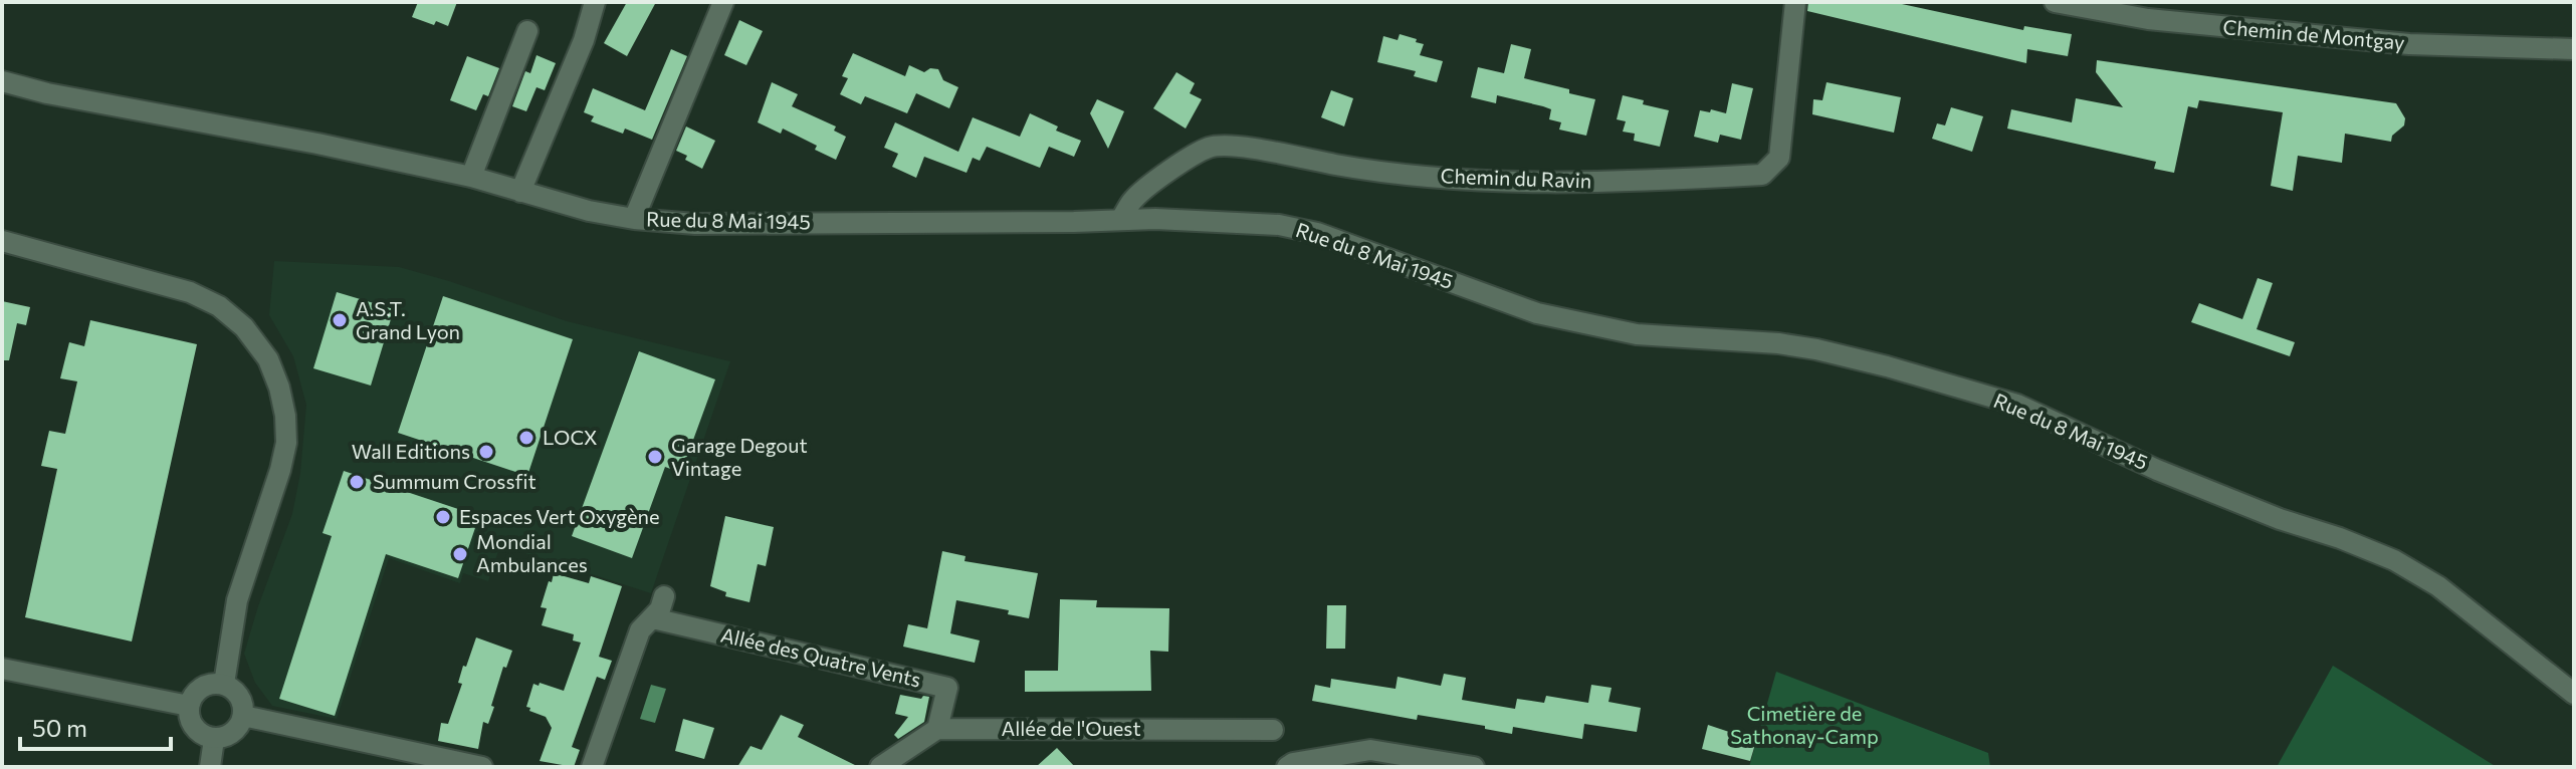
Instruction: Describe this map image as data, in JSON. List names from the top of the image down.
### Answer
{
  "streets": {
    "street": [
      "Chemin de Montgay",
      "Chemin du Ravin",
      "Rue du 8 Mai 1945",
      "Allée des Quatre Vents",
      "Allée de l'Ouest"
    ]
  },
  "crossings": [
    ["Chemin du Ravin", "Rue du 8 Mai 1945"],
    ["Allée des Quatre Vents", "Allée de l'Ouest"]
  ],
  "parks": ["Cimetière de Sathonay-Camp"],
  "places": [
    "A.S.T. Grand Lyon",
    "LOCX",
    "Wall Editions",
    "Garage Degout Vintage",
    "Summum Crossfit",
    "Espaces Vert Oxygène",
    "Mondial Ambulances"
  ],
  "scale_bar": "50 m"
}
